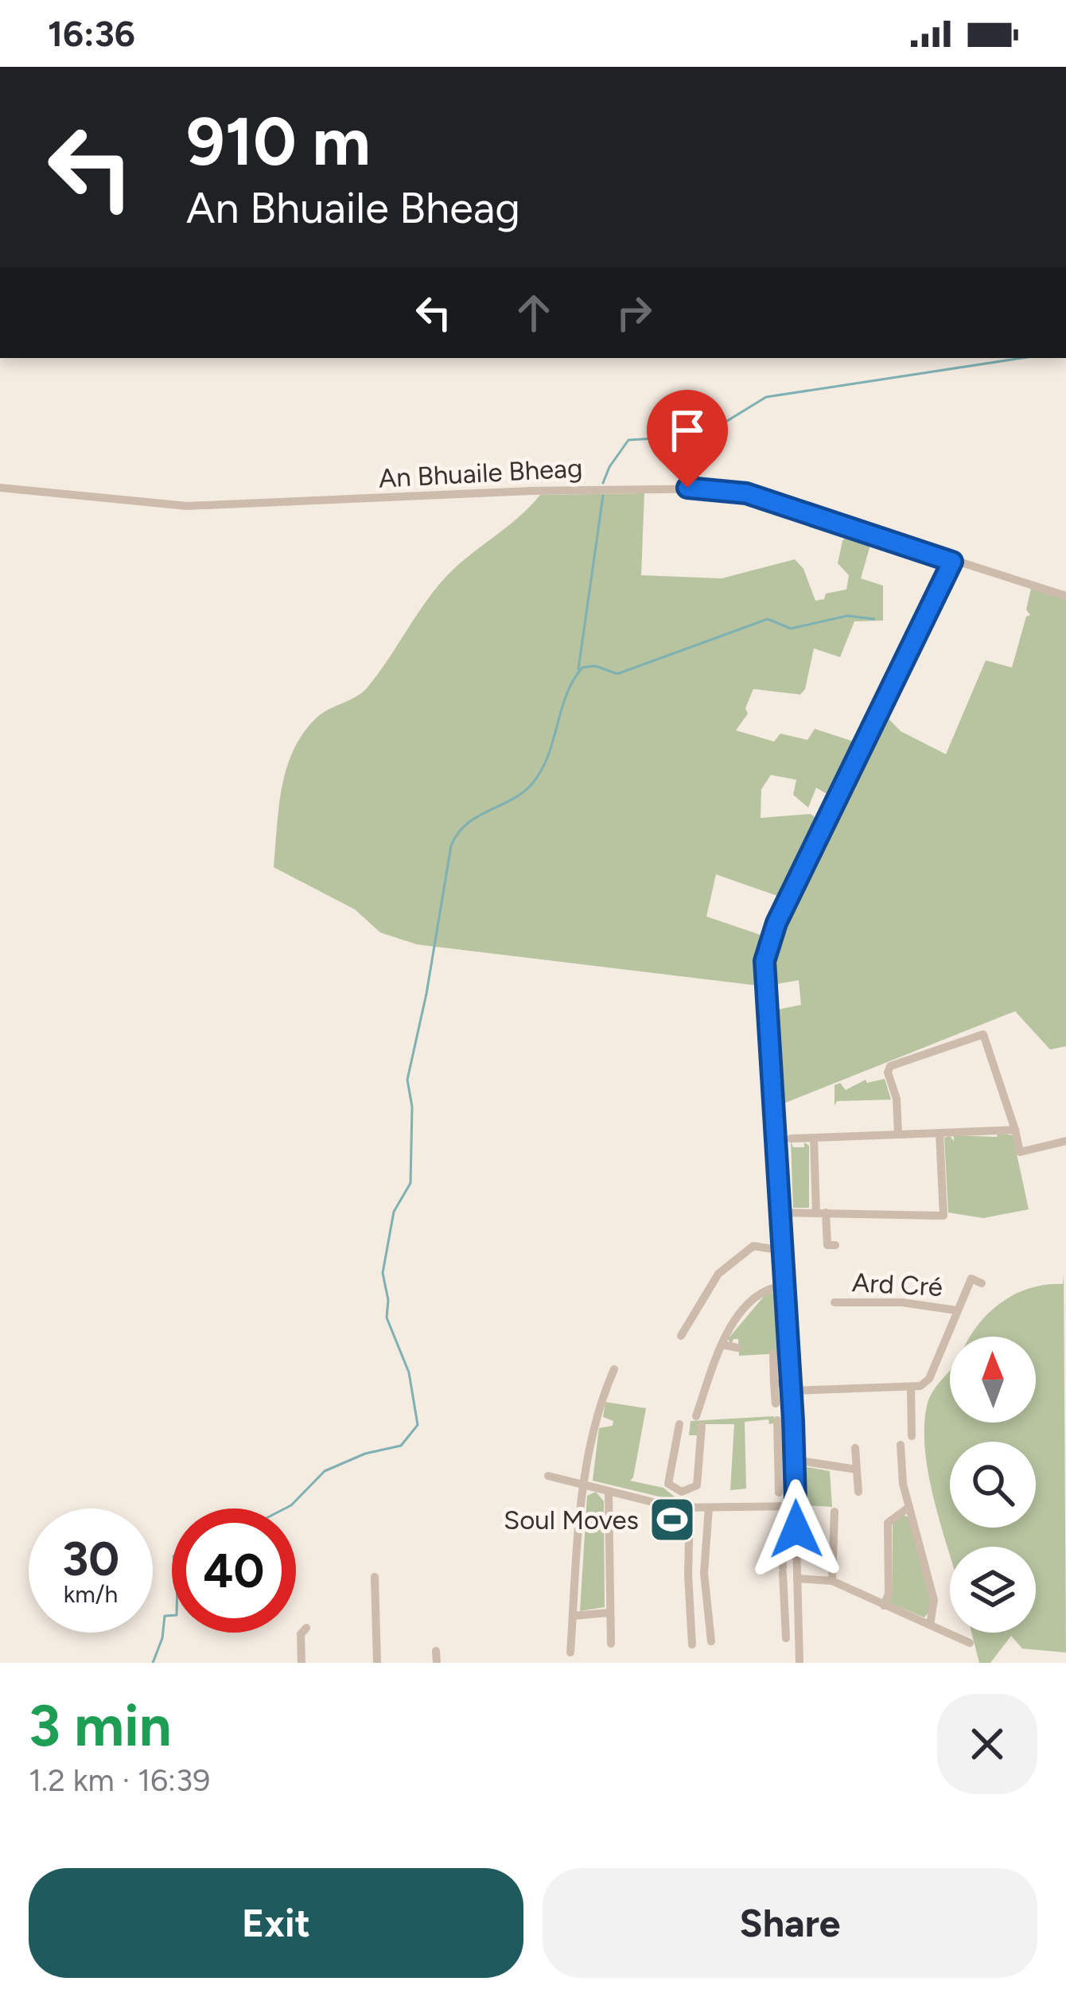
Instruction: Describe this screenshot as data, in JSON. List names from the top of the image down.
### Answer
{
  "streets": {
    "street": ["An Bhuaile Bheag", "Ard Cré"]
  },
  "places": {
    "sports": ["Soul Moves"]
  },
  "north": "top",
  "page": {
    "status": "16:36",
    "turn": ["910 m", "An Bhuaile Bheag"],
    "speed": "30 km/h",
    "limit": "40",
    "heading": ["3 min", "1.2 km · 16:39"],
    "buttons": ["Exit", "Share"]
  }
}
